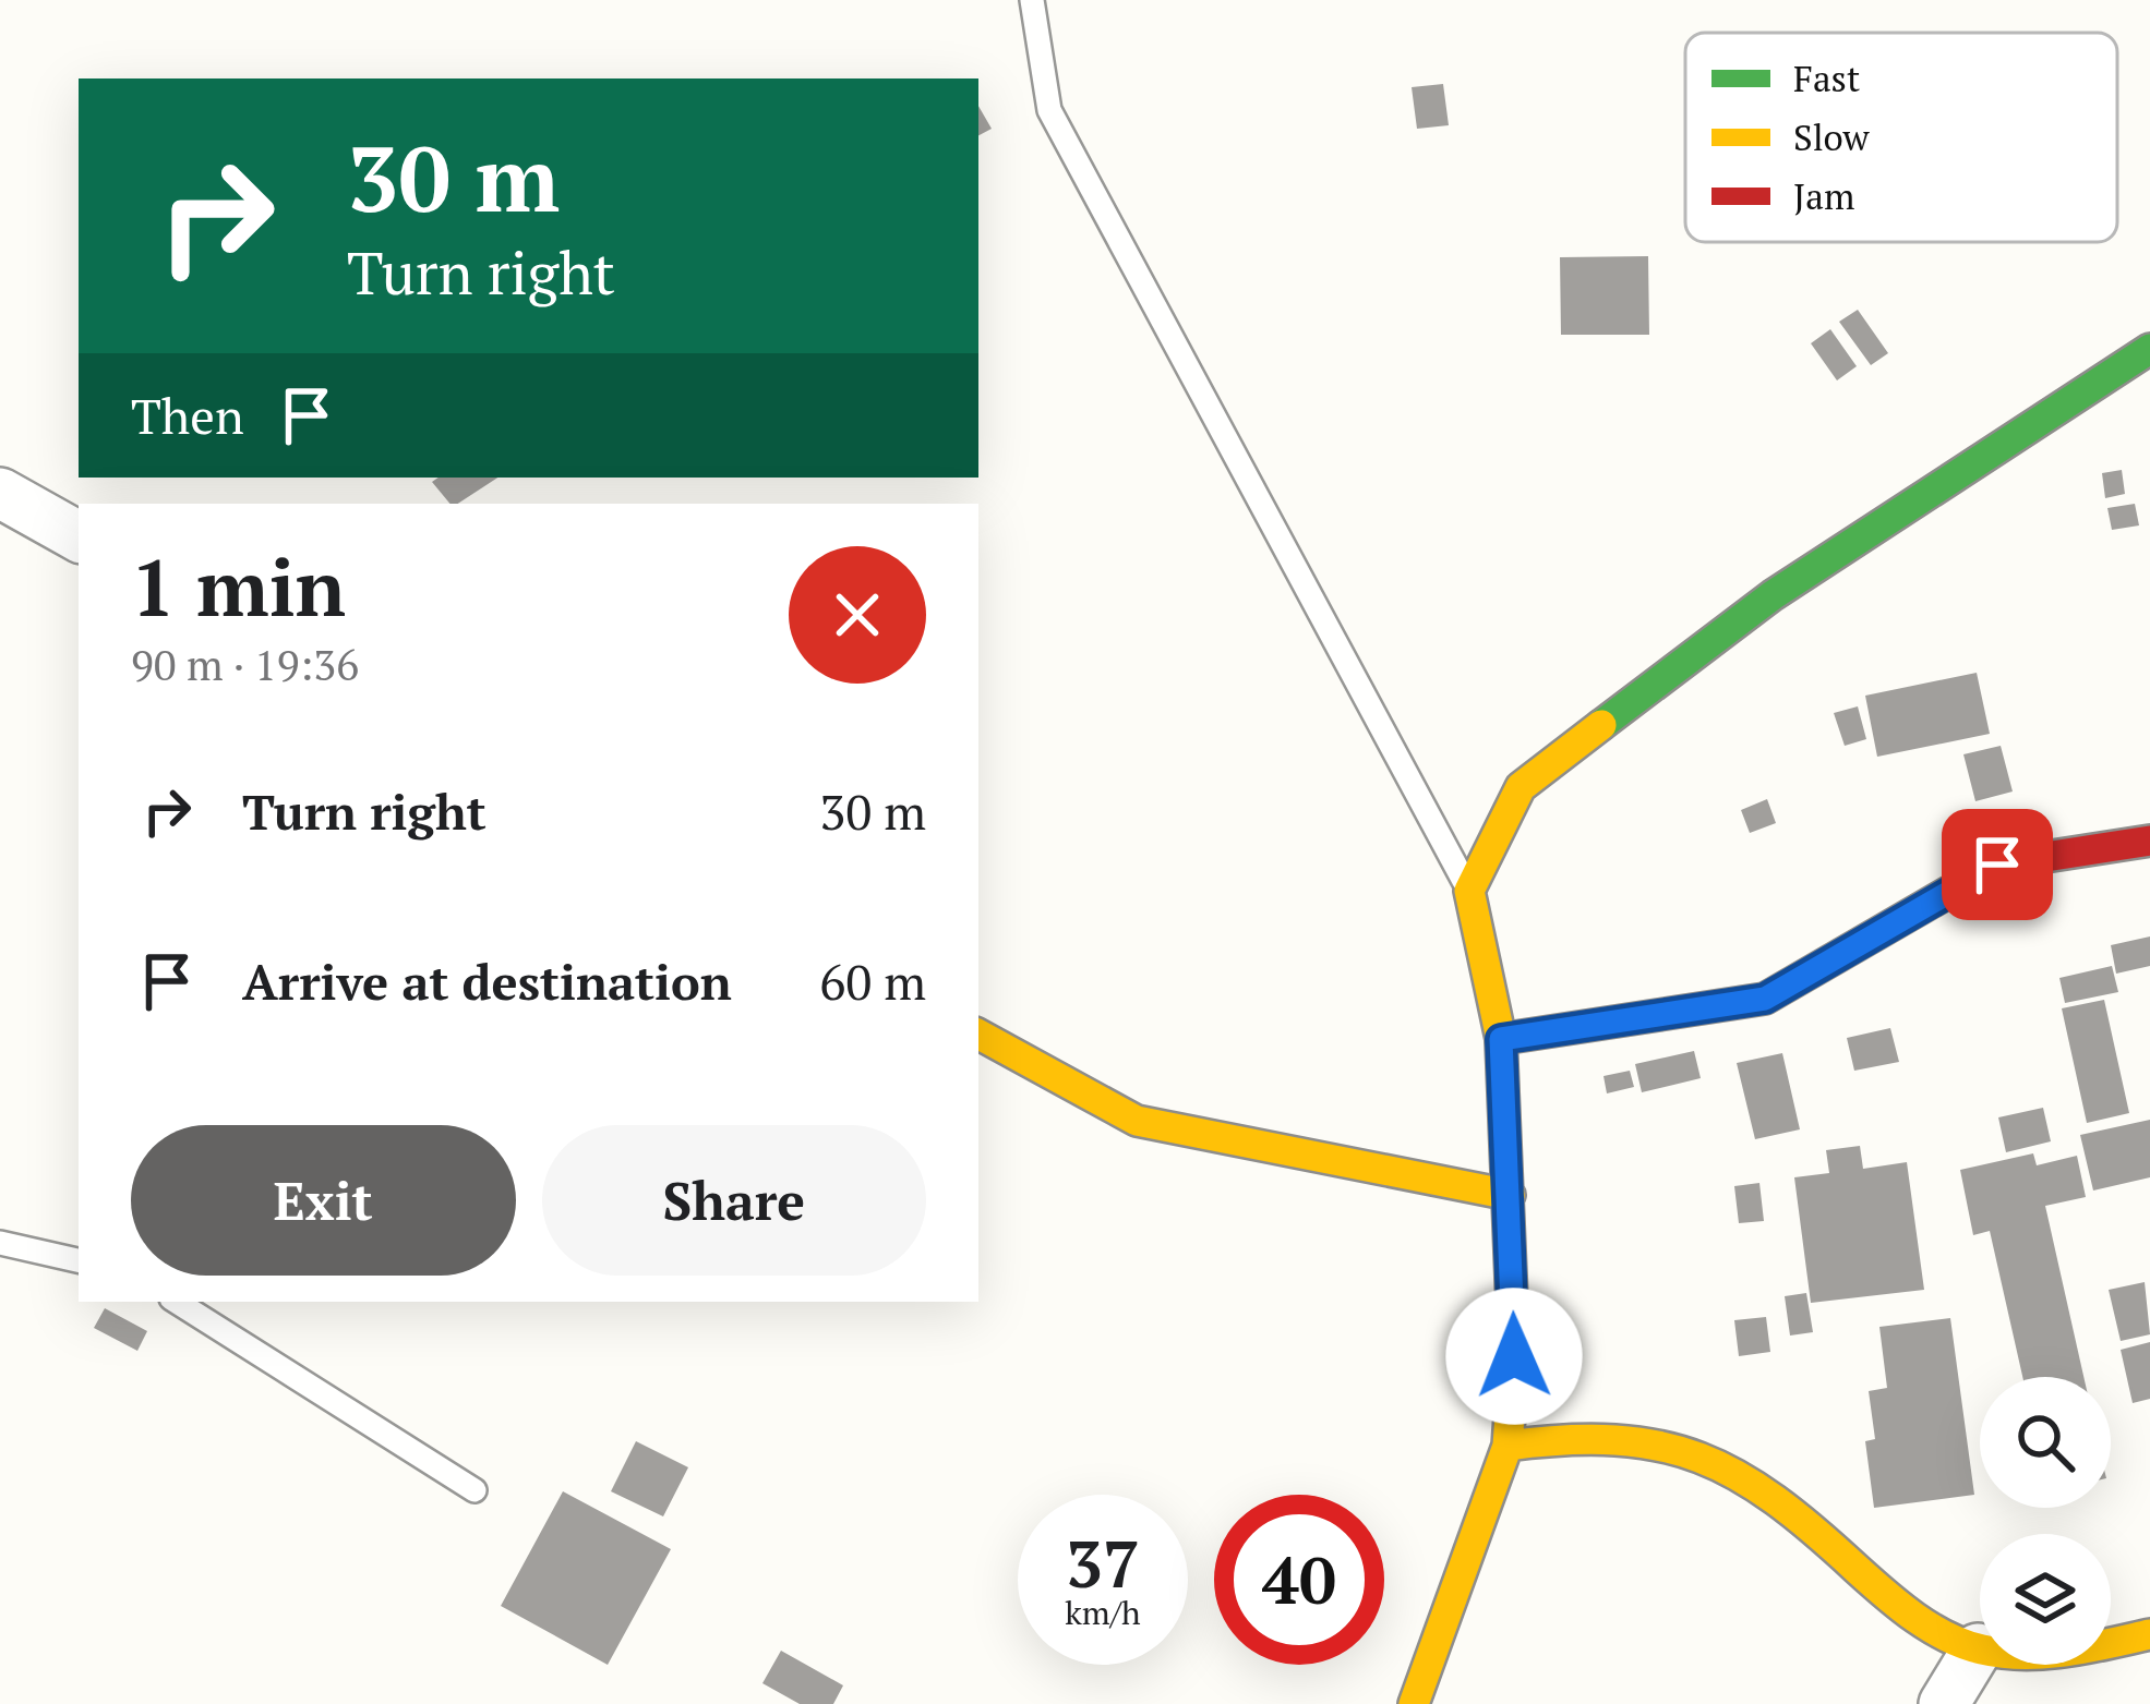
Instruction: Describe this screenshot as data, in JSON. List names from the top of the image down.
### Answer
{
  "legend": ["Fast", "Slow", "Jam"],
  "page": {
    "turn": ["30 m", "Turn right"],
    "then": "Then",
    "heading": ["1 min", "90 m · 19:36"],
    "list": [
      {
        "name": "Turn right",
        "value": "30 m"
      },
      {
        "name": "Arrive at destination",
        "value": "60 m"
      }
    ],
    "buttons": ["Exit", "Share"],
    "speed": "37 km/h",
    "limit": "40"
  }
}
